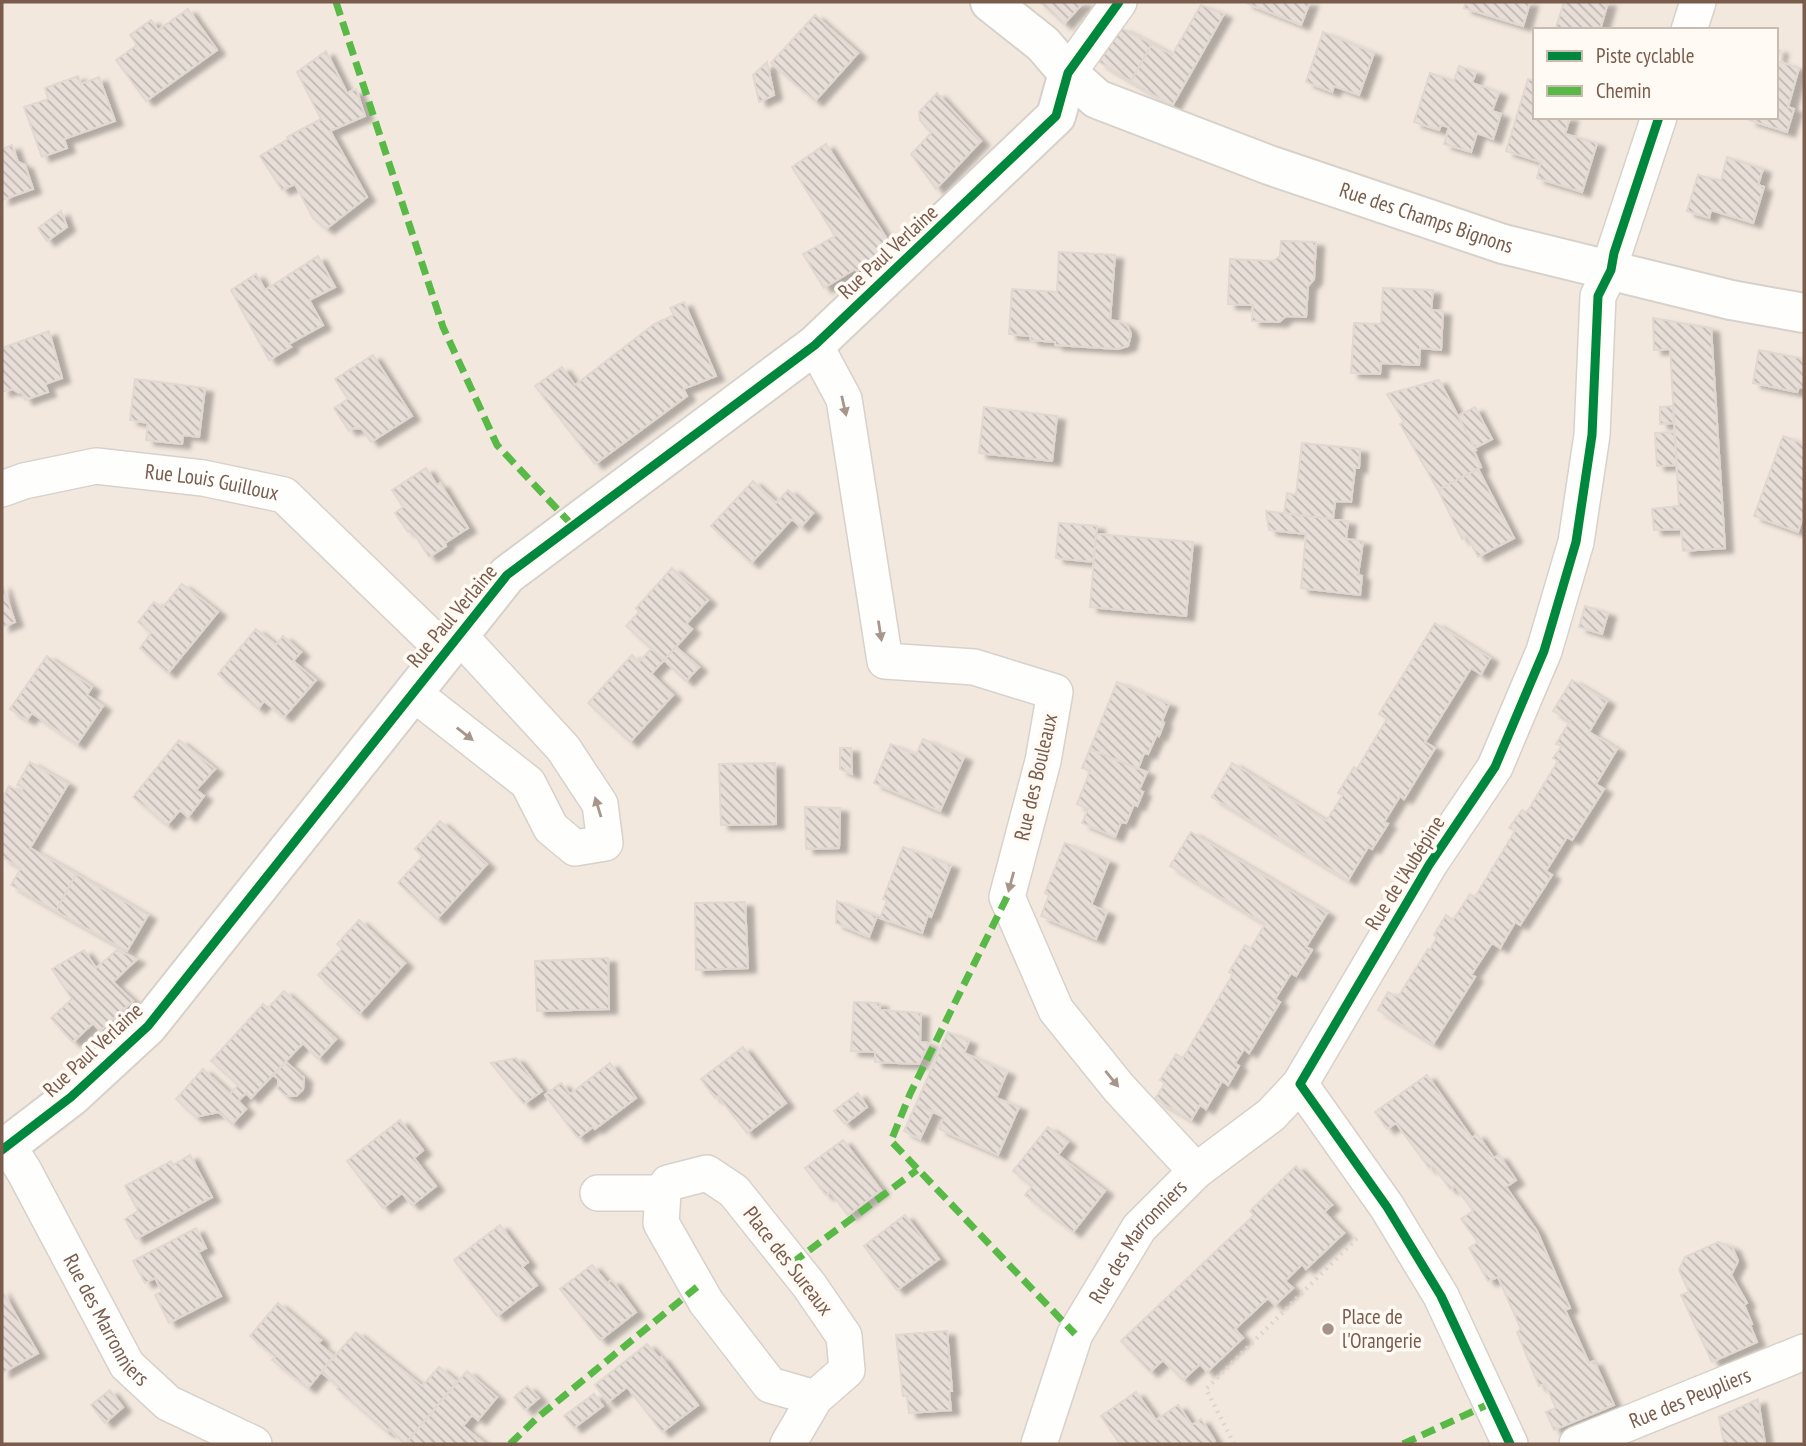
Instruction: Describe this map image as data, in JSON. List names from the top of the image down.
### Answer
{
  "streets": {
    "street": [
      "Rue des Champs Bignons",
      "Rue Paul Verlaine",
      "Rue Louis Guilloux",
      "Rue des Bouleaux",
      "Rue de l'Aubépine",
      "Rue des Marronniers",
      "Place des Sureaux",
      "Rue des Peupliers"
    ]
  },
  "crossings": [
    ["Rue des Champs Bignons", "Rue Paul Verlaine"],
    ["Rue des Champs Bignons", "Rue de l'Aubépine"],
    ["Rue Paul Verlaine", "Rue Louis Guilloux"],
    ["Rue Paul Verlaine", "Rue des Bouleaux"],
    ["Rue Paul Verlaine", "Rue des Marronniers"],
    ["Rue des Bouleaux", "Rue des Marronniers"],
    ["Rue de l'Aubépine", "Rue des Marronniers"]
  ],
  "one_way": ["Rue des Bouleaux"],
  "places": ["Place de l'Orangerie"],
  "legend": ["Piste cyclable", "Chemin"]
}
